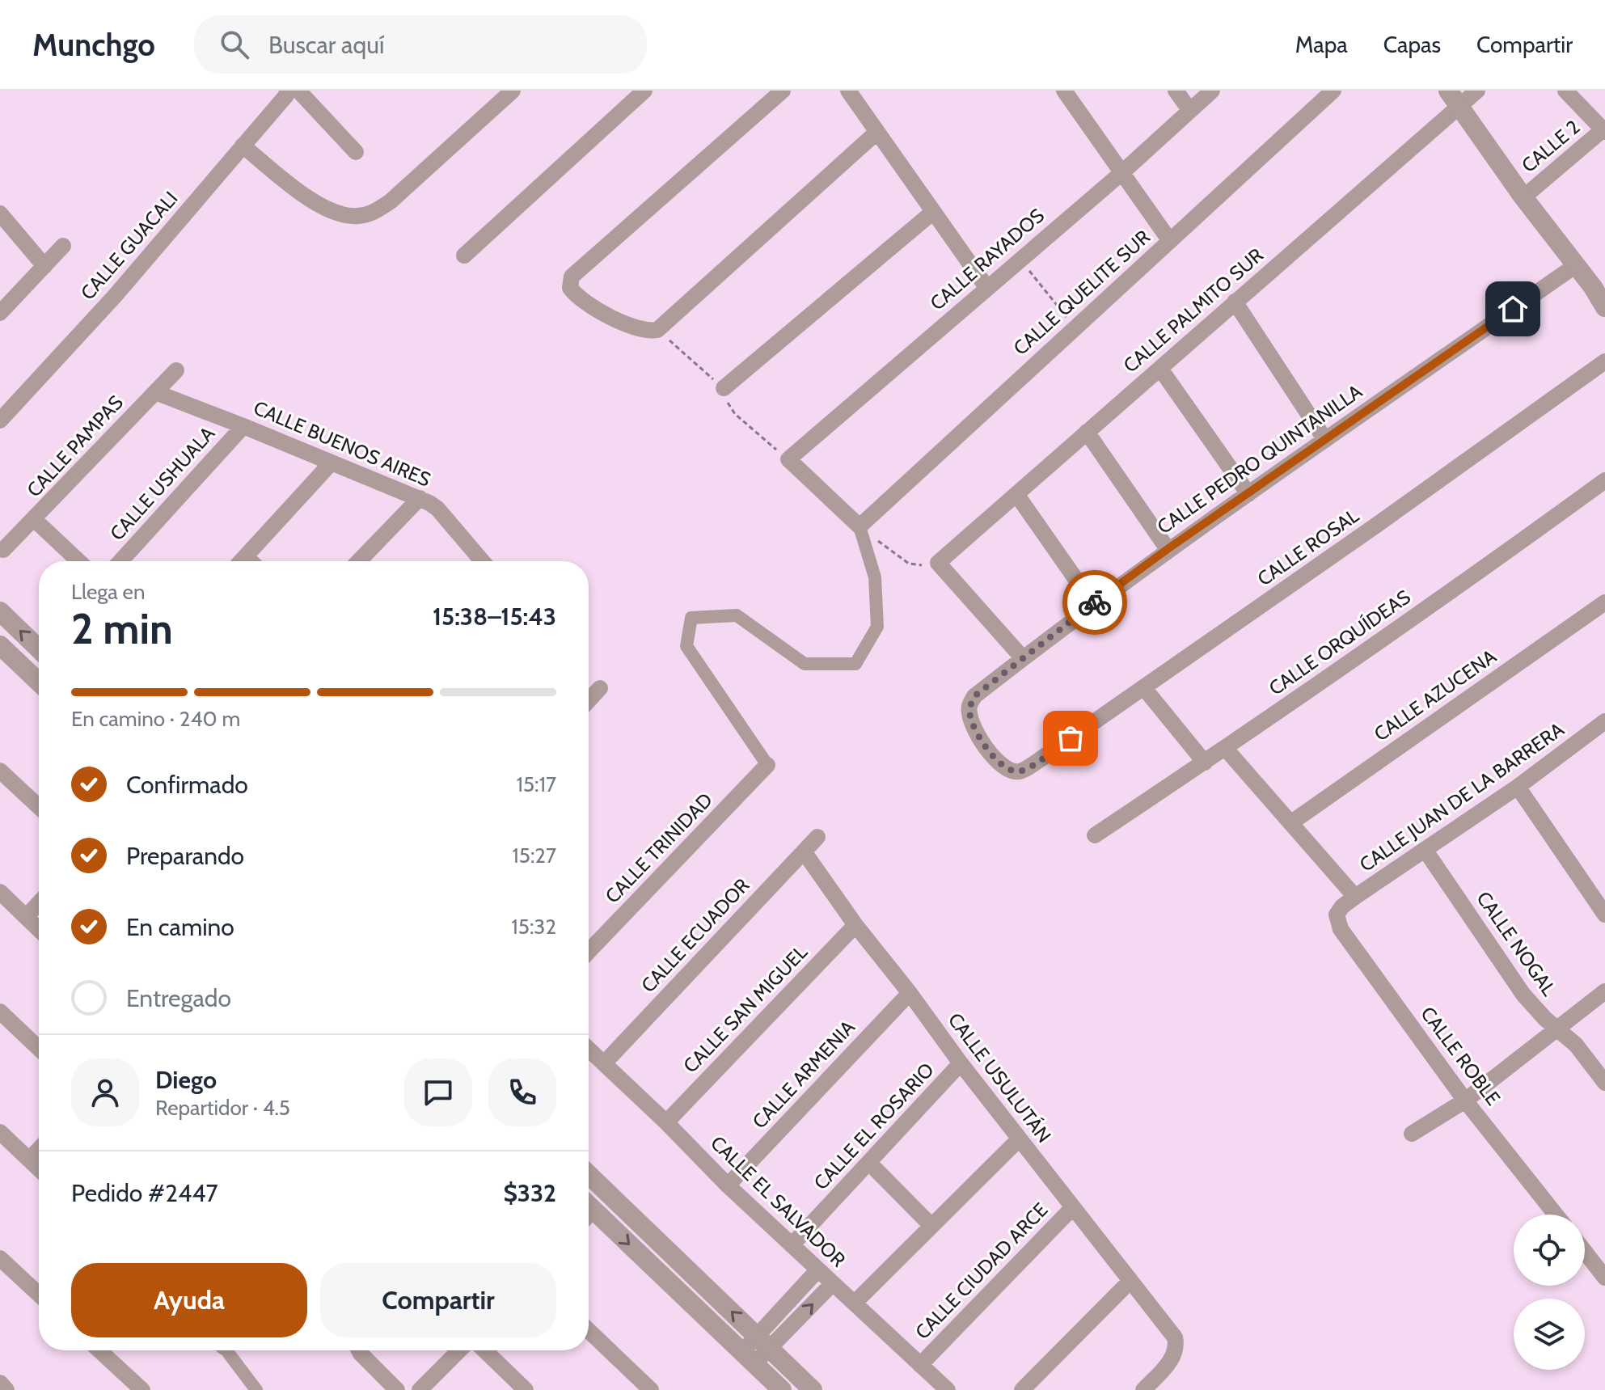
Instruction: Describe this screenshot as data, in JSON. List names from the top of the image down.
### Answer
{
  "streets": {
    "street": [
      "CALLE 2",
      "CALLE GUACALI",
      "CALLE RAYADOS",
      "CALLE QUELITE SUR",
      "CALLE PALMITO SUR",
      "CALLE BUENOS AIRES",
      "CALLE PAMPAS",
      "CALLE PEDRO QUINTANILLA",
      "CALLE USHUALA",
      "CALLE ROSAL",
      "CALLE ORQUÍDEAS",
      "CALLE AZUCENA",
      "CALLE JUAN DE LA BARRERA",
      "CALLE TRINIDAD",
      "CALLE ECUADOR",
      "CALLE NOGAL",
      "CALLE SAN MIGUEL",
      "CALLE ROBLE",
      "CALLE ARMENIA",
      "CALLE USULUTÁN",
      "CALLE EL ROSARIO",
      "CALLE EL SALVADOR",
      "CALLE CIUDAD ARCE"
    ]
  },
  "crossings": [
    ["CALLE RAYADOS", "CALLE QUELITE SUR"],
    ["CALLE BUENOS AIRES", "CALLE PAMPAS"],
    ["CALLE BUENOS AIRES", "CALLE USHUALA"],
    ["CALLE PEDRO QUINTANILLA", "CALLE ROSAL"],
    ["CALLE JUAN DE LA BARRERA", "CALLE NOGAL"],
    ["CALLE JUAN DE LA BARRERA", "CALLE ROBLE"],
    ["CALLE ECUADOR", "CALLE USULUTÁN"],
    ["CALLE ECUADOR", "CALLE EL SALVADOR"],
    ["CALLE SAN MIGUEL", "CALLE USULUTÁN"],
    ["CALLE SAN MIGUEL", "CALLE EL SALVADOR"],
    ["CALLE ARMENIA", "CALLE USULUTÁN"],
    ["CALLE ARMENIA", "CALLE EL SALVADOR"],
    ["CALLE USULUTÁN", "CALLE EL ROSARIO"],
    ["CALLE USULUTÁN", "CALLE CIUDAD ARCE"],
    ["CALLE EL ROSARIO", "CALLE EL SALVADOR"],
    ["CALLE EL SALVADOR", "CALLE CIUDAD ARCE"]
  ],
  "page": {
    "header": "Munchgo",
    "search": "Buscar aquí",
    "nav": ["Mapa", "Capas", "Compartir"],
    "heading": ["2 min", "Llega en", "15:38–15:43"],
    "panel": [
      "Diego",
      "Repartidor · 4.5",
      "Pedido #2447",
      "$332"
    ],
    "bar": "En camino · 240 m",
    "list": [
      ["Confirmado", "15:17"],
      ["Preparando", "15:27"],
      ["En camino", "15:32"],
      "Entregado"
    ],
    "buttons": ["Ayuda", "Compartir"]
  }
}
